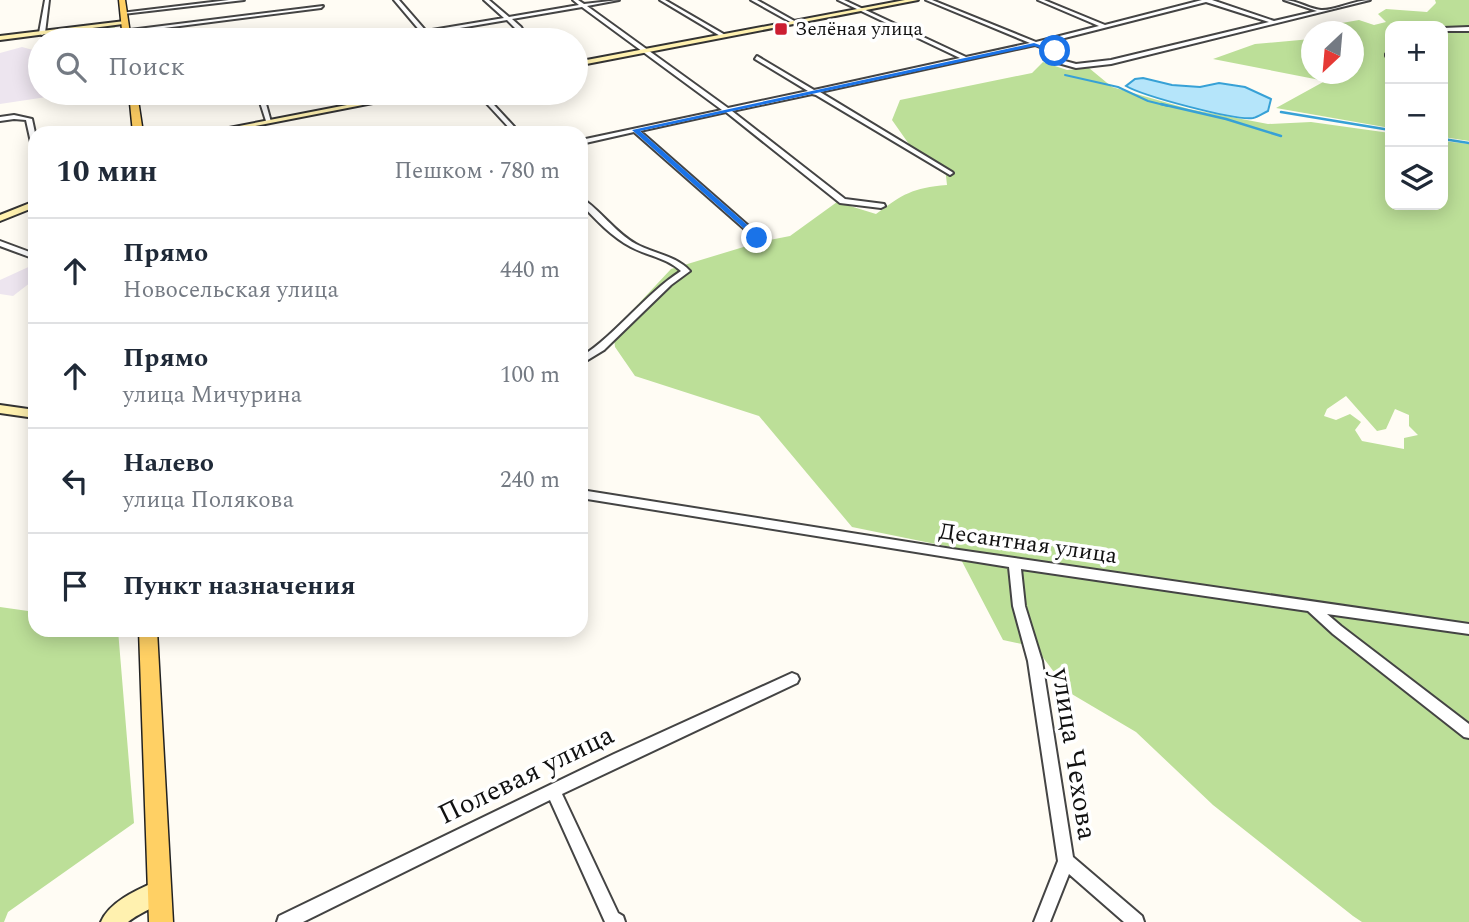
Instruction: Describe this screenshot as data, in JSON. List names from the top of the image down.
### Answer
{
  "streets": {
    "street": ["Десантная улица", "улица Чехова", "Полевая улица"]
  },
  "crossings": [
    ["Десантная улица", "улица Чехова"]
  ],
  "places": {
    "transit": ["Зелёная улица"]
  },
  "north": "bottom left",
  "page": {
    "map_buttons": ["+", "−"],
    "search": "Поиск",
    "heading": ["10 мин", "Пешком · 780 m"],
    "list": [
      ["Прямо", "Новосельская улица", "440 m"],
      ["Прямо", "улица Мичурина", "100 m"],
      ["Налево", "улица Полякова", "240 m"],
      "Пункт назначения"
    ]
  }
}
